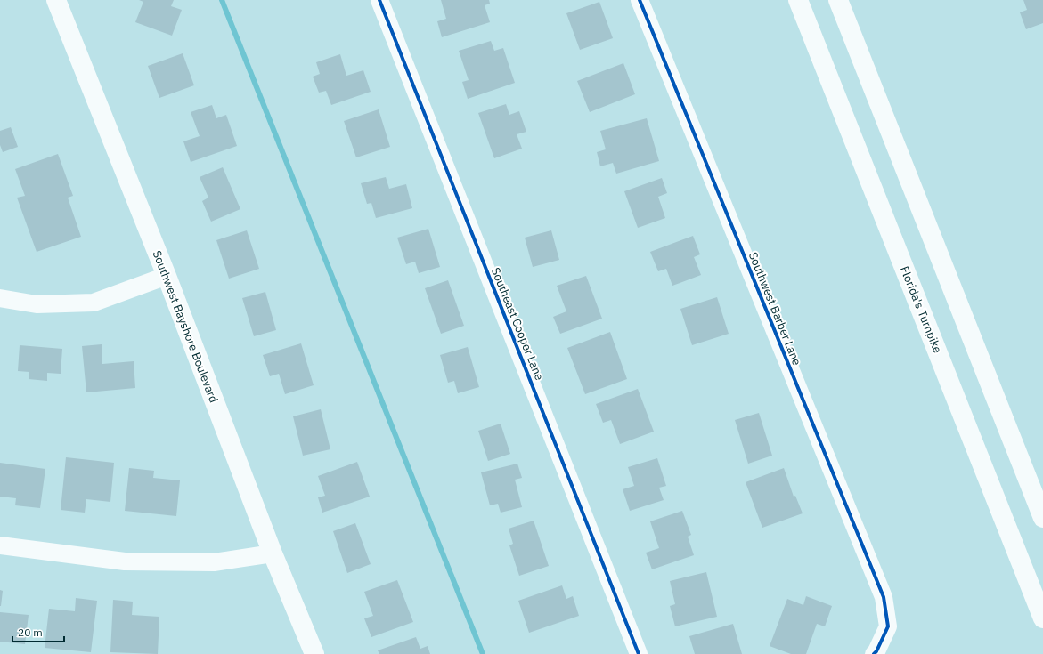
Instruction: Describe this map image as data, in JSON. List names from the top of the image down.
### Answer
{
  "streets": {
    "main road": ["Florida's Turnpike", "Southwest Bayshore Boulevard"],
    "street": ["Southwest Barber Lane", "Southeast Cooper Lane"]
  },
  "scale_bar": "20 m"
}
